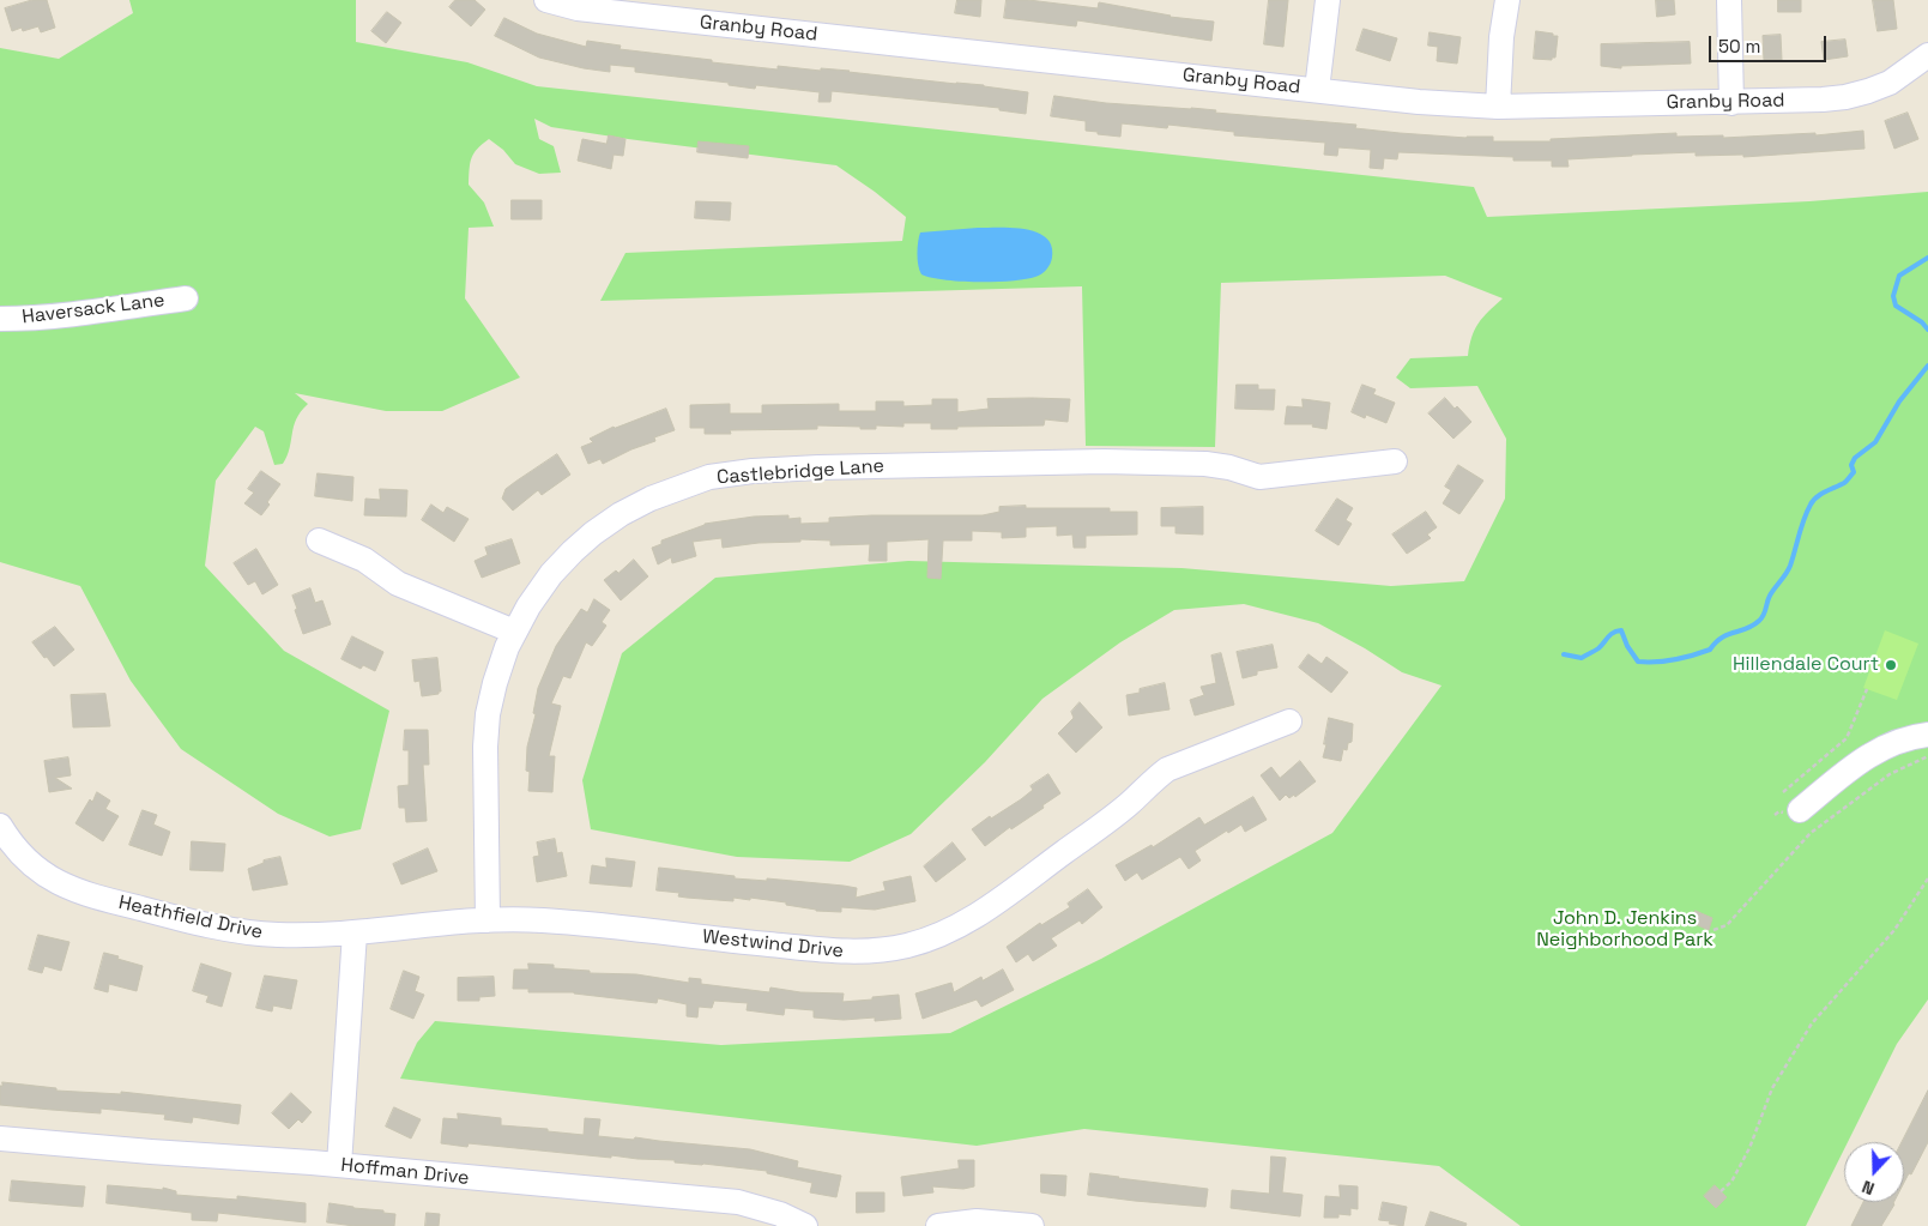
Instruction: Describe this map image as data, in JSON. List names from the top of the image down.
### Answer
{
  "streets": {
    "street": [
      "Granby Road",
      "Haversack Lane",
      "Castlebridge Lane",
      "Heathfield Drive",
      "Westwind Drive",
      "Hoffman Drive"
    ]
  },
  "crossings": [
    ["Castlebridge Lane", "Westwind Drive"],
    ["Heathfield Drive", "Westwind Drive"]
  ],
  "parks": ["John D. Jenkins Neighborhood Park"],
  "places": ["Hillendale Court"],
  "scale_bar": "50 m",
  "north": "bottom"
}
